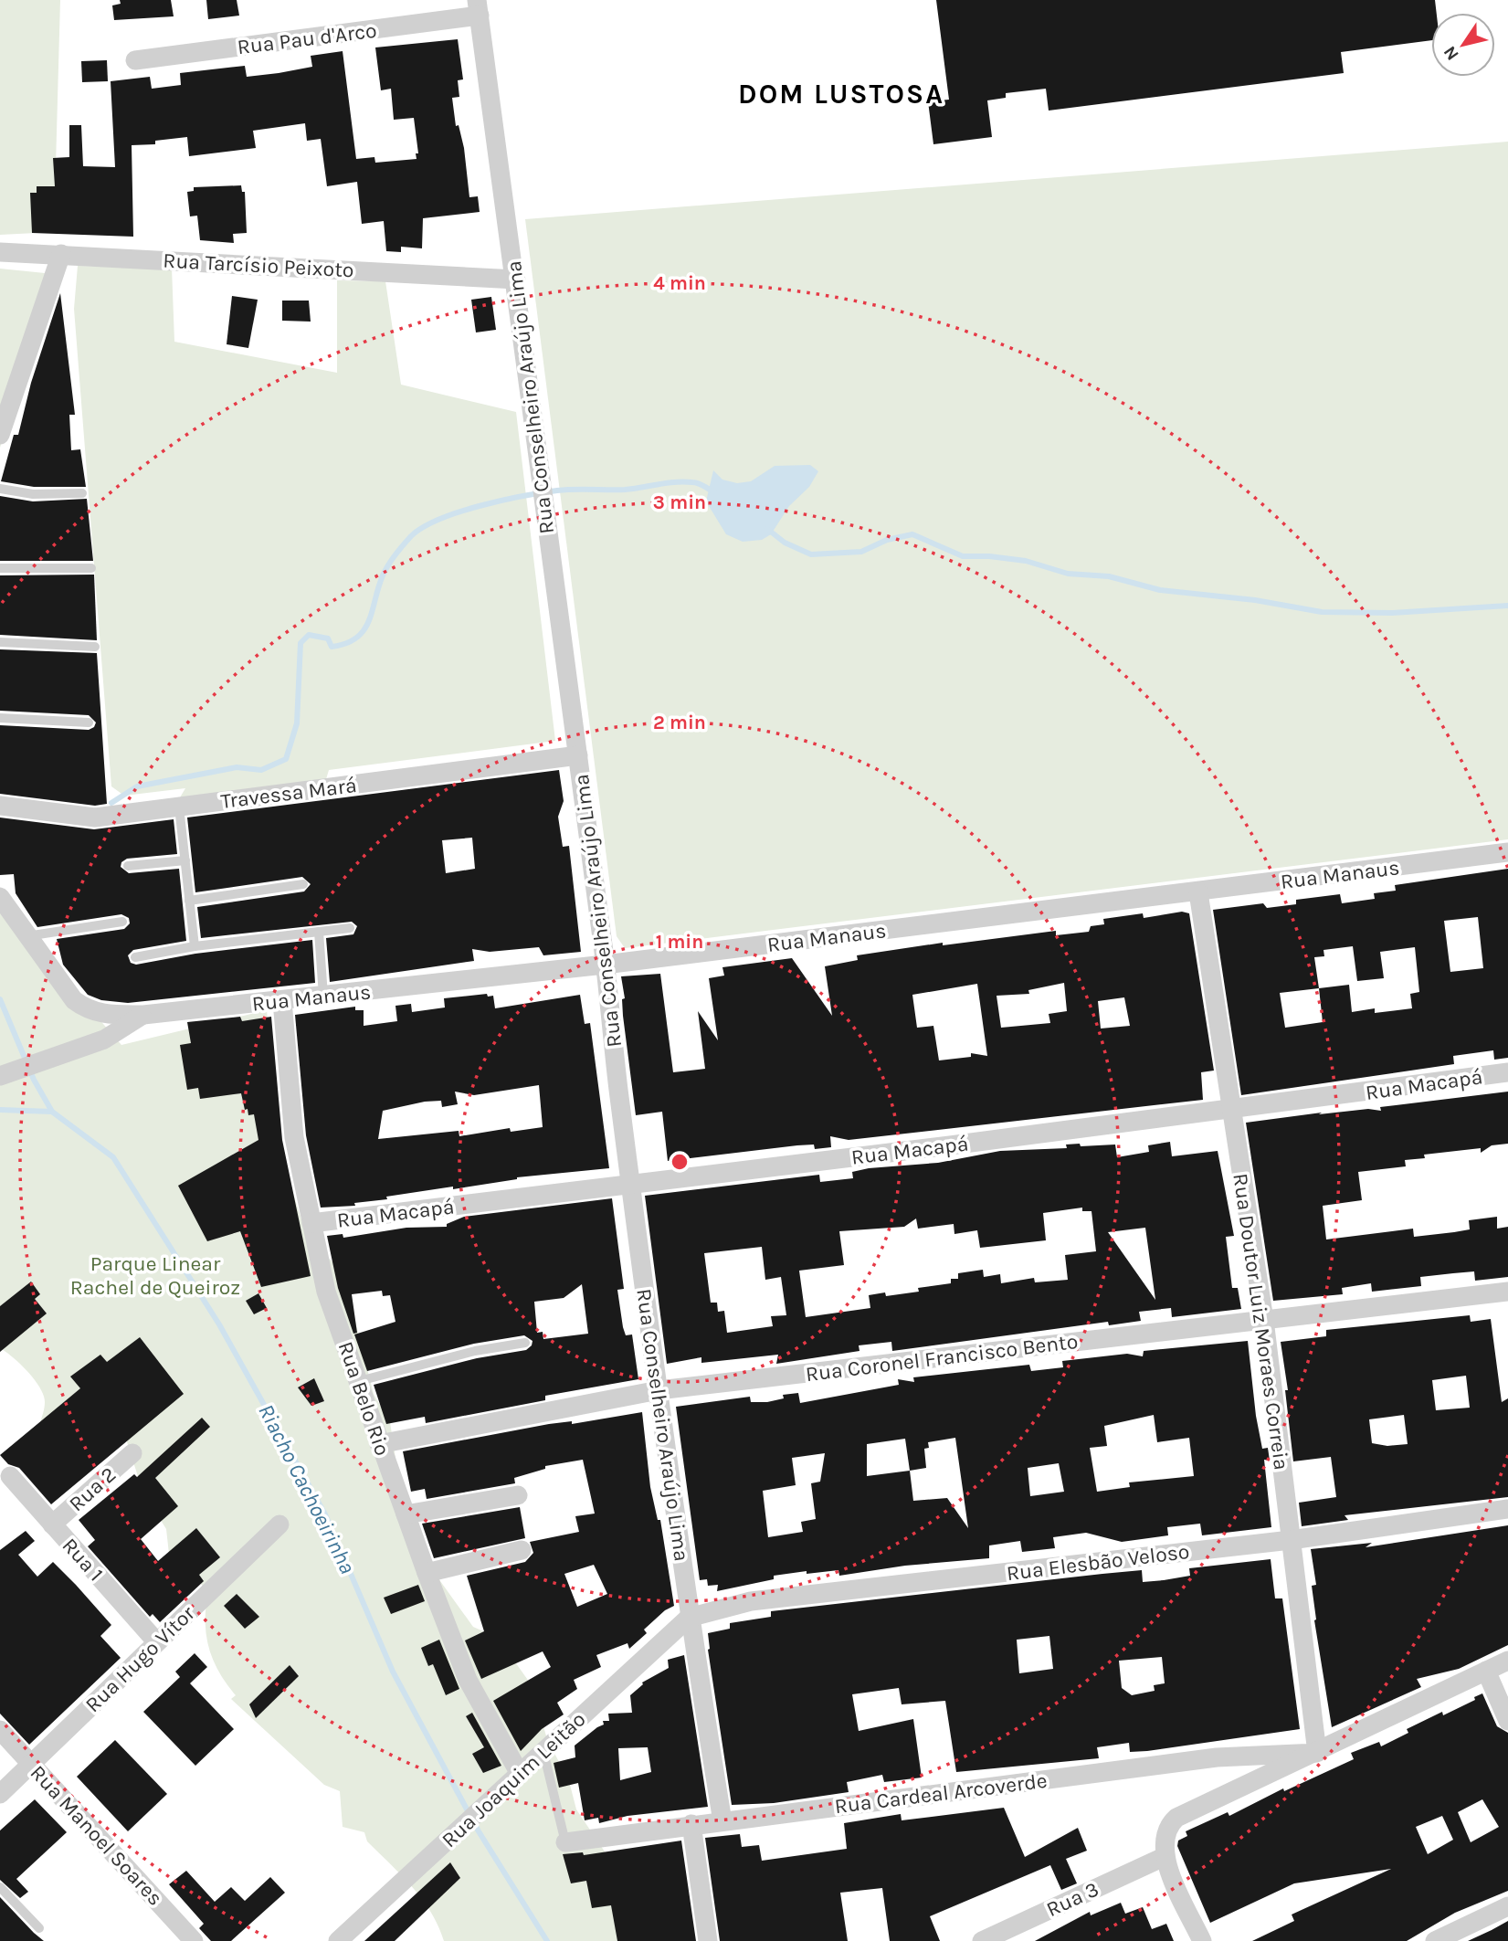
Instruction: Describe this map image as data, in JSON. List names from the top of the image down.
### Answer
{
  "streets": {
    "street": [
      "Rua Pau d'Arco",
      "Rua Tarcísio Peixoto",
      "Rua Conselheiro Araújo Lima",
      "Travessa Mará",
      "Rua Manaus",
      "Rua Macapá",
      "Rua Doutor Luiz Moraes Correia",
      "Rua Coronel Francisco Bento",
      "Rua Belo Rio",
      "Rua 2",
      "Rua 1",
      "Rua Elesbão Veloso",
      "Rua Hugo Vítor",
      "Rua Joaquim Leitão",
      "Rua Cardeal Arcoverde",
      "Rua Manoel Soares",
      "Rua 3"
    ]
  },
  "crossings": [
    ["Rua Pau d'Arco", "Rua Conselheiro Araújo Lima"],
    ["Rua Tarcísio Peixoto", "Rua Conselheiro Araújo Lima"],
    ["Rua Conselheiro Araújo Lima", "Travessa Mará"],
    ["Rua Conselheiro Araújo Lima", "Rua Manaus"],
    ["Rua Conselheiro Araújo Lima", "Rua Macapá"],
    ["Rua Conselheiro Araújo Lima", "Rua Coronel Francisco Bento"],
    ["Rua Conselheiro Araújo Lima", "Rua Elesbão Veloso"],
    ["Rua Conselheiro Araújo Lima", "Rua Joaquim Leitão"],
    ["Rua Conselheiro Araújo Lima", "Rua Cardeal Arcoverde"],
    ["Rua Manaus", "Rua Doutor Luiz Moraes Correia"],
    ["Rua Manaus", "Rua Belo Rio"],
    ["Rua Macapá", "Rua Doutor Luiz Moraes Correia"],
    ["Rua Macapá", "Rua Belo Rio"],
    ["Rua Doutor Luiz Moraes Correia", "Rua Coronel Francisco Bento"],
    ["Rua Doutor Luiz Moraes Correia", "Rua Elesbão Veloso"],
    ["Rua Doutor Luiz Moraes Correia", "Rua Cardeal Arcoverde"],
    ["Rua Coronel Francisco Bento", "Rua Belo Rio"],
    ["Rua Belo Rio", "Rua Joaquim Leitão"],
    ["Rua 2", "Rua 1"],
    ["Rua 1", "Rua Hugo Vítor"],
    ["Rua Elesbão Veloso", "Rua Joaquim Leitão"],
    ["Rua Hugo Vítor", "Rua Manoel Soares"],
    ["Rua Cardeal Arcoverde", "Rua 3"]
  ],
  "districts": ["DOM LUSTOSA"],
  "water": ["Riacho Cachoeirinha"],
  "parks": ["Parque Linear Rachel de Queiroz"],
  "north": "bottom left",
  "rings": [
    "4 min",
    "3 min",
    "2 min",
    "1 min"
  ]
}
